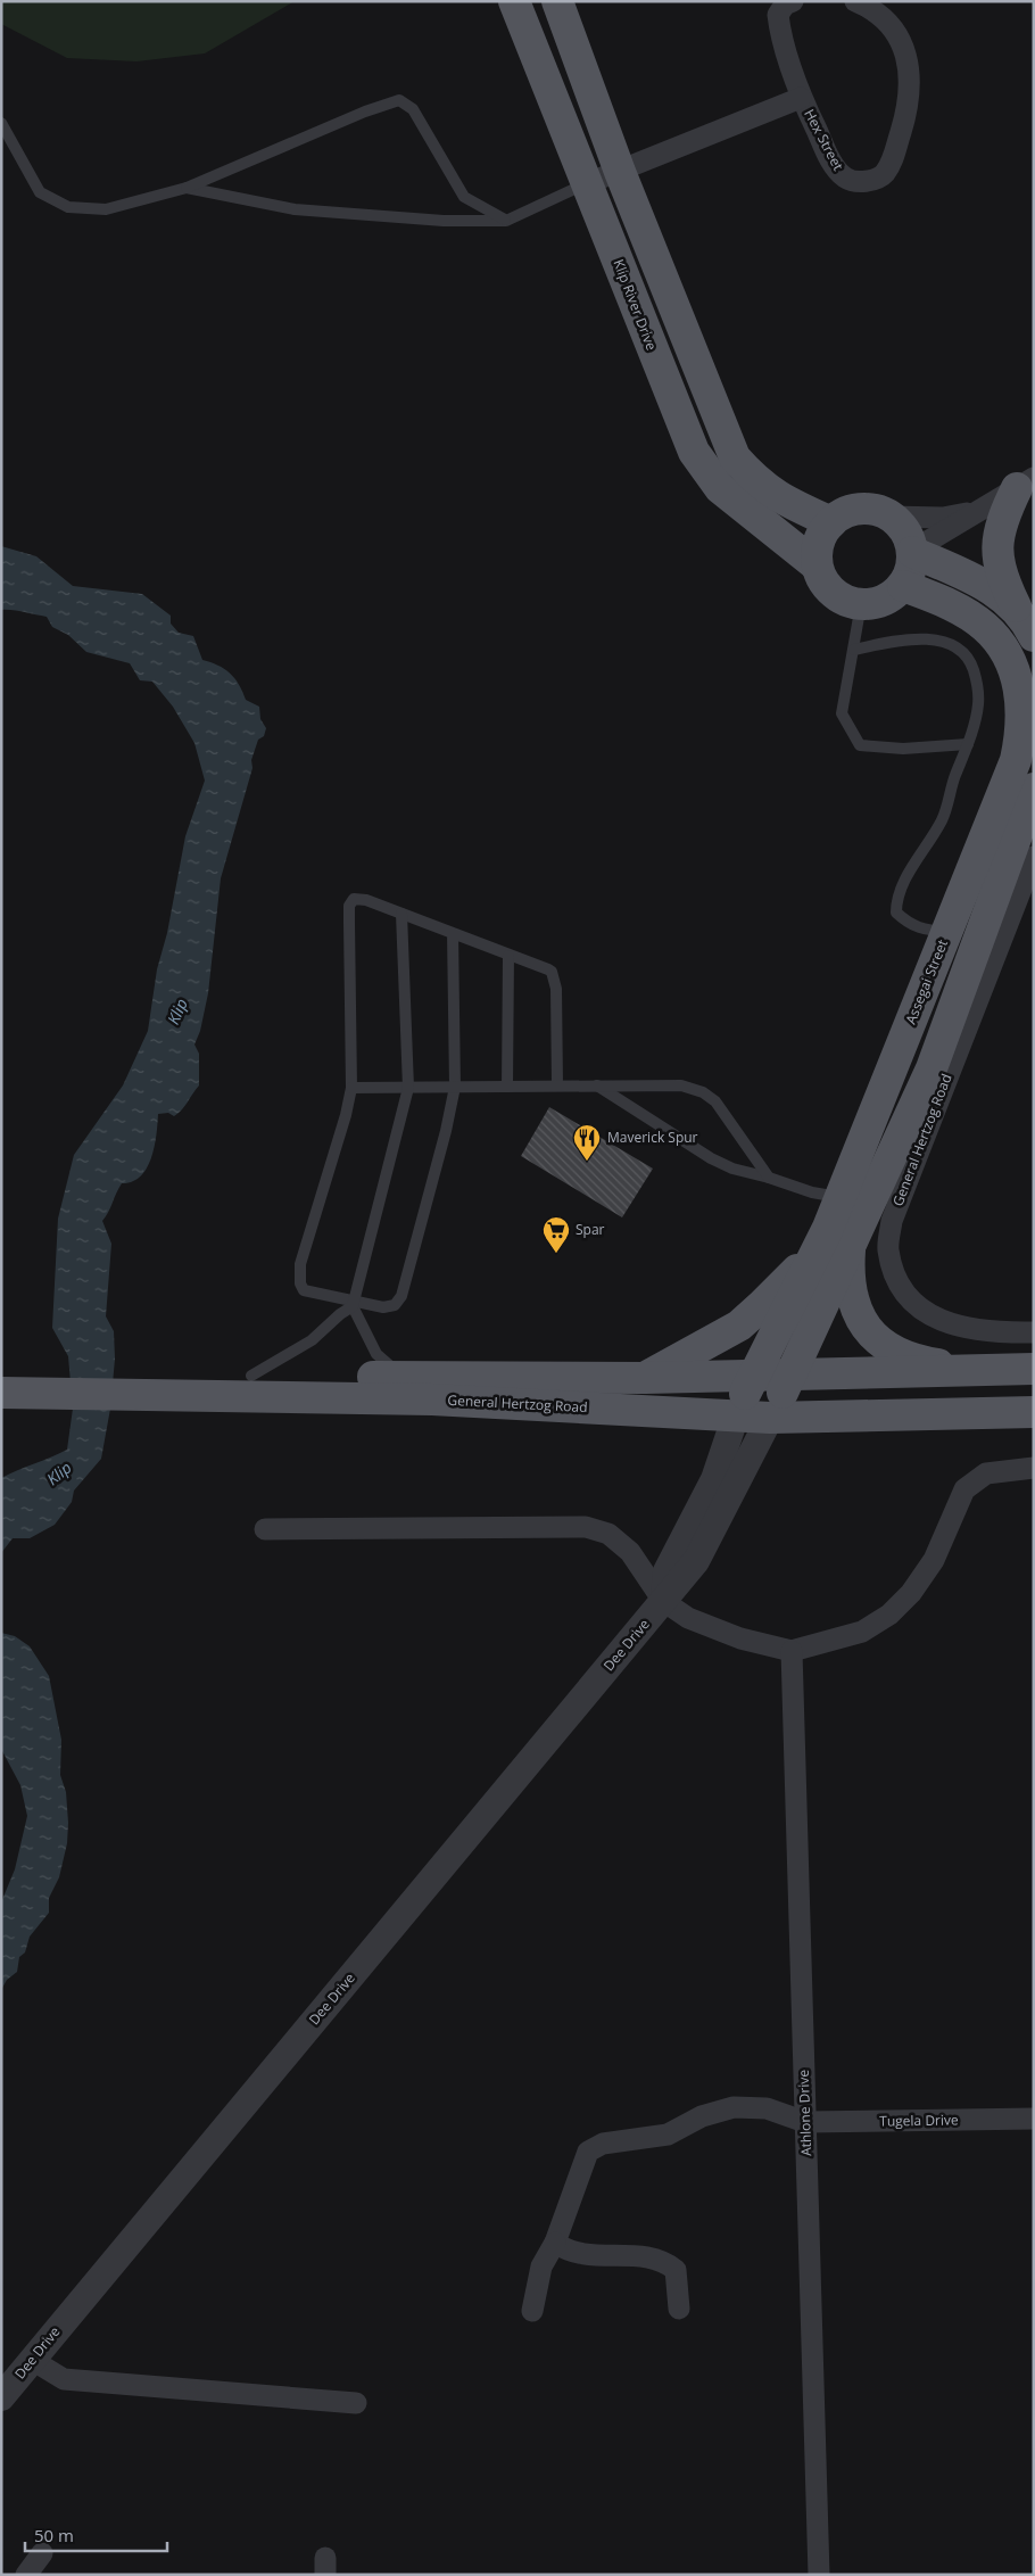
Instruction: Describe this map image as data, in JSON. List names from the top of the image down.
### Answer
{
  "streets": {
    "main road": ["Klip River Drive", "Assegai Street", "General Hertzog Road"],
    "street": [
      "Hex Street",
      "Dee Drive",
      "Athlone Drive",
      "Tugela Drive"
    ]
  },
  "crossings": [
    ["Hex Street", "Klip River Drive"],
    ["Klip River Drive", "Assegai Street"],
    ["Assegai Street", "General Hertzog Road"],
    ["Assegai Street", "Dee Drive"],
    ["General Hertzog Road", "Dee Drive"],
    ["Athlone Drive", "Tugela Drive"]
  ],
  "water": ["Klip"],
  "places": {
    "restaurant": ["Maverick Spur"],
    "supermarket": ["Spar"]
  },
  "scale_bar": "50 m"
}
